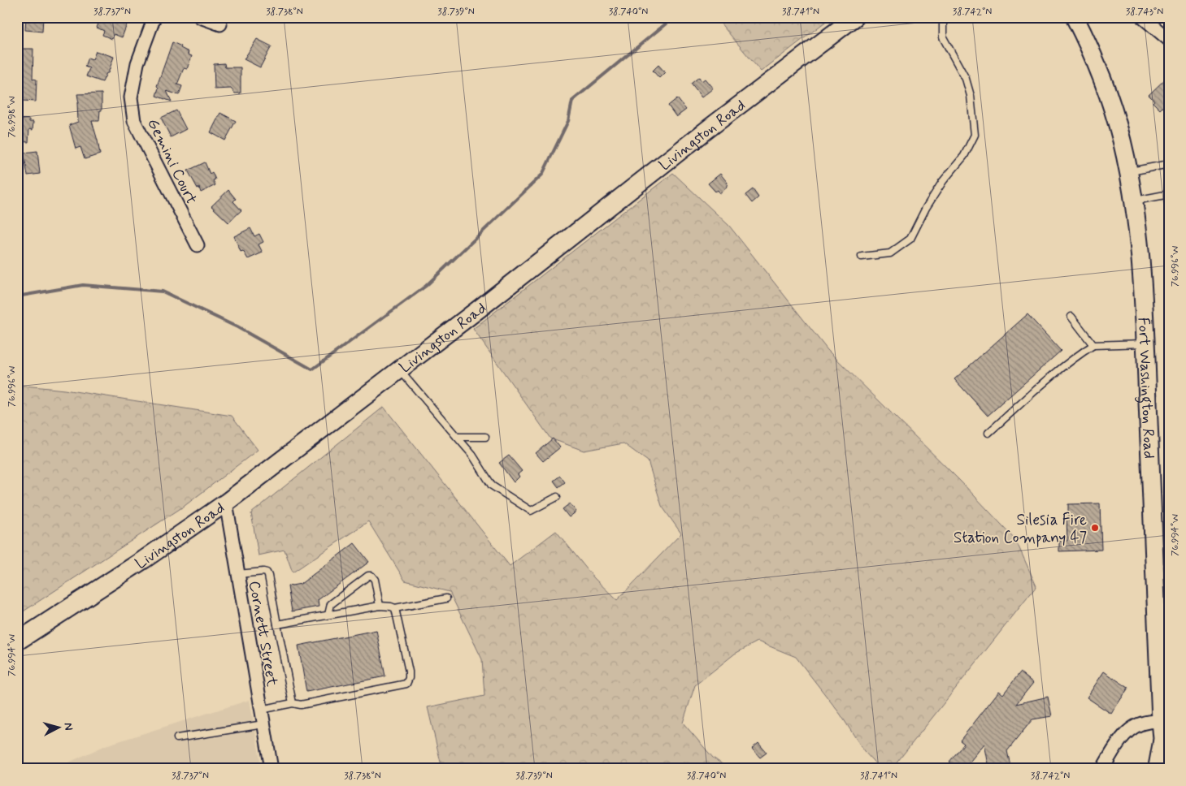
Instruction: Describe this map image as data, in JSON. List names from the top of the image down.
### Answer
{
  "streets": {
    "main road": ["Livingston Road", "Fort Washington Road"],
    "street": ["Gemini Court", "Cornett Street"]
  },
  "crossings": [
    ["Livingston Road", "Cornett Street"]
  ],
  "places": ["Silesia Fire Station Company 47"],
  "north": "right",
  "coordinates": [
    "38.737°N",
    "38.738°N",
    "38.739°N",
    "38.740°N",
    "38.741°N",
    "38.742°N",
    "38.743°N",
    "76.998°W",
    "76.996°W",
    "76.994°W"
  ]
}
